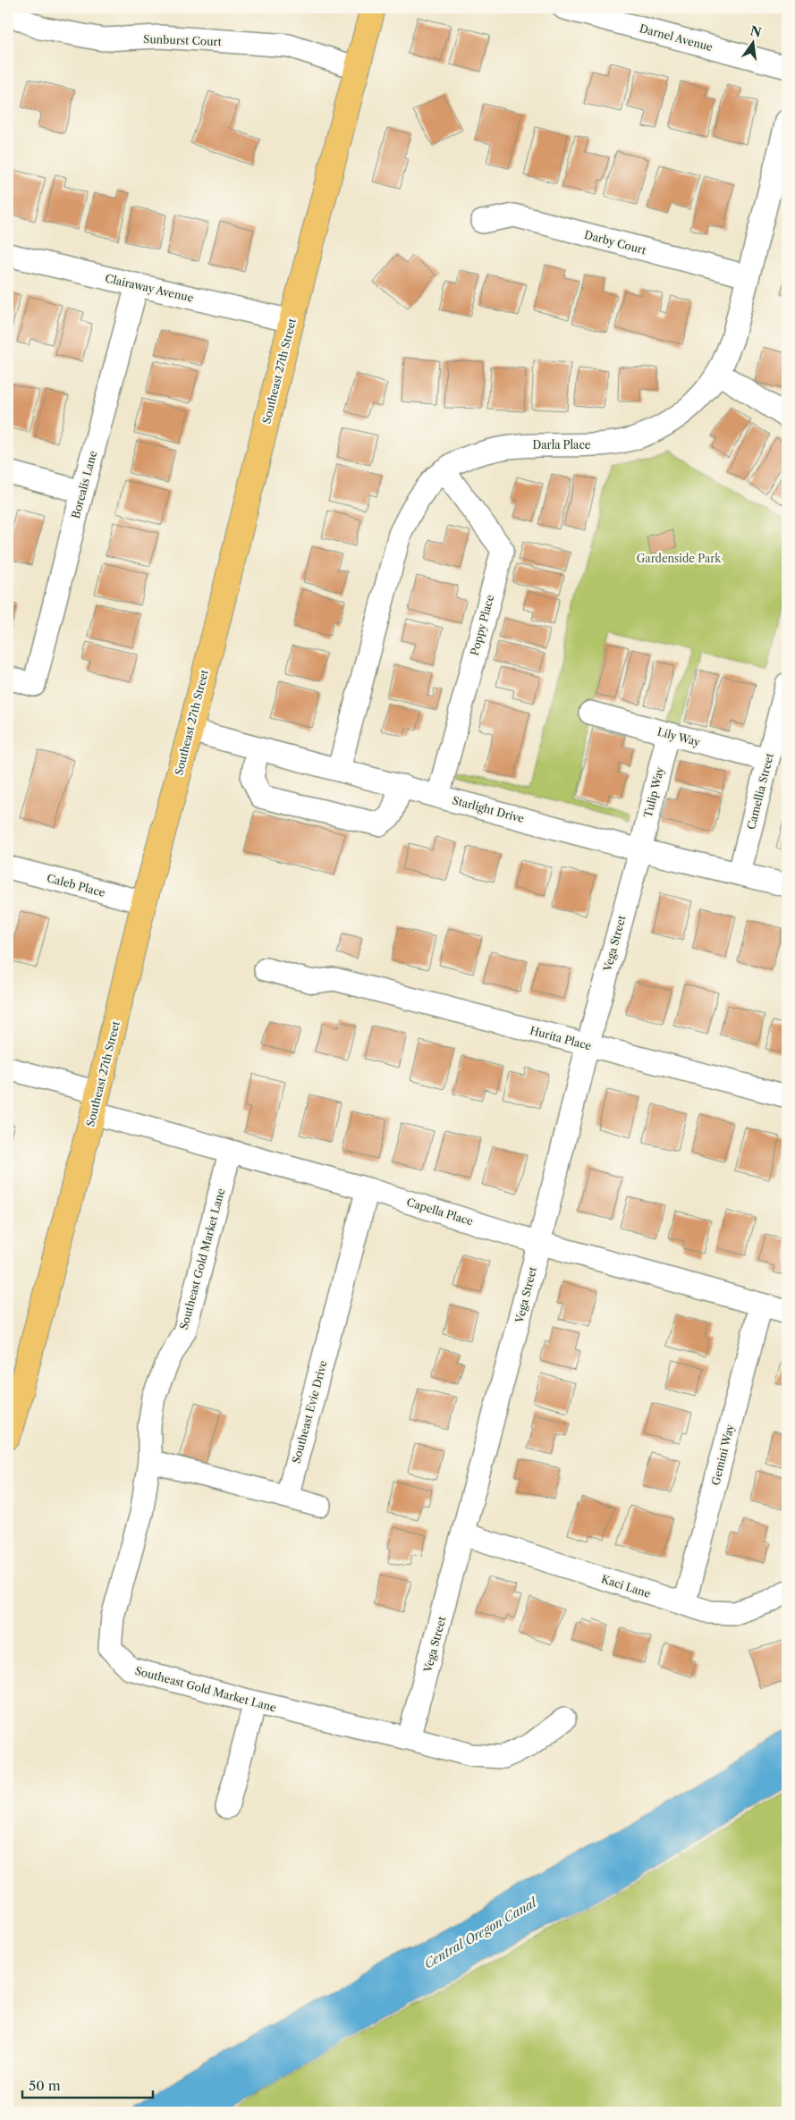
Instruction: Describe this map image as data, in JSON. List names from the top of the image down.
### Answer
{
  "streets": {
    "main road": ["Southeast 27th Street"],
    "street": [
      "Darnel Avenue",
      "Sunburst Court",
      "Darby Court",
      "Clairaway Avenue",
      "Darla Place",
      "Borealis Lane",
      "Poppy Place",
      "Lily Way",
      "Camellia Street",
      "Tulip Way",
      "Starlight Drive",
      "Caleb Place",
      "Vega Street",
      "Hurita Place",
      "Capella Place",
      "Southeast Gold Market Lane",
      "Southeast Evie Drive",
      "Gemini Way",
      "Kaci Lane"
    ]
  },
  "crossings": [
    ["Sunburst Court", "Southeast 27th Street"],
    ["Darby Court", "Darla Place"],
    ["Clairaway Avenue", "Southeast 27th Street"],
    ["Clairaway Avenue", "Borealis Lane"],
    ["Southeast 27th Street", "Starlight Drive"],
    ["Southeast 27th Street", "Caleb Place"],
    ["Southeast 27th Street", "Capella Place"],
    ["Darla Place", "Poppy Place"],
    ["Darla Place", "Starlight Drive"],
    ["Poppy Place", "Starlight Drive"],
    ["Lily Way", "Camellia Street"],
    ["Lily Way", "Tulip Way"],
    ["Camellia Street", "Starlight Drive"],
    ["Tulip Way", "Starlight Drive"],
    ["Tulip Way", "Vega Street"],
    ["Starlight Drive", "Vega Street"],
    ["Vega Street", "Hurita Place"],
    ["Vega Street", "Capella Place"],
    ["Vega Street", "Southeast Gold Market Lane"],
    ["Vega Street", "Kaci Lane"],
    ["Capella Place", "Southeast Gold Market Lane"],
    ["Capella Place", "Southeast Evie Drive"],
    ["Capella Place", "Gemini Way"],
    ["Gemini Way", "Kaci Lane"]
  ],
  "water": ["Central Oregon Canal"],
  "parks": ["Gardenside Park"],
  "scale_bar": "50 m",
  "north": "top"
}
